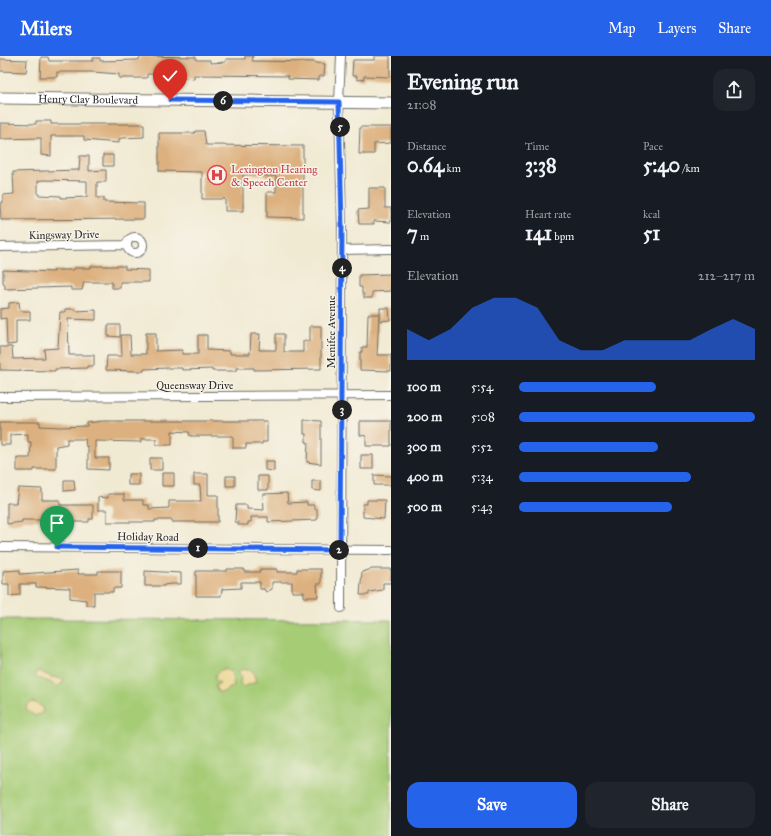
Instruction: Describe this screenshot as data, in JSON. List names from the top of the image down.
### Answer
{
  "streets": {
    "street": [
      "Henry Clay Boulevard",
      "Kingsway Drive",
      "Menifee Avenue",
      "Queensway Drive",
      "Holiday Road"
    ]
  },
  "crossings": [
    ["Henry Clay Boulevard", "Menifee Avenue"],
    ["Menifee Avenue", "Queensway Drive"],
    ["Menifee Avenue", "Holiday Road"]
  ],
  "places": {
    "hospital": ["Lexington Hearing & Speech Center"]
  },
  "page": {
    "header": "Milers",
    "nav": ["Map", "Layers", "Share"],
    "heading": ["Evening run", "21:08"],
    "pins": [
      "6",
      "5",
      "4",
      "3",
      "1",
      "2"
    ],
    "stats": [
      ["Distance", "0.64 km"],
      ["Time", "3:38"],
      ["Pace", "5:40 /km"],
      ["Elevation", "7 m"],
      ["Heart rate", "141 bpm"],
      ["kcal", "51"]
    ],
    "chart": ["Elevation", "212–217 m"],
    "list": [
      {
        "name": "100 m",
        "note": "5:54"
      },
      {
        "name": "200 m",
        "note": "5:08"
      },
      {
        "name": "300 m",
        "note": "5:52"
      },
      {
        "name": "400 m",
        "note": "5:34"
      },
      {
        "name": "500 m",
        "note": "5:43"
      }
    ],
    "buttons": ["Save", "Share"]
  }
}
